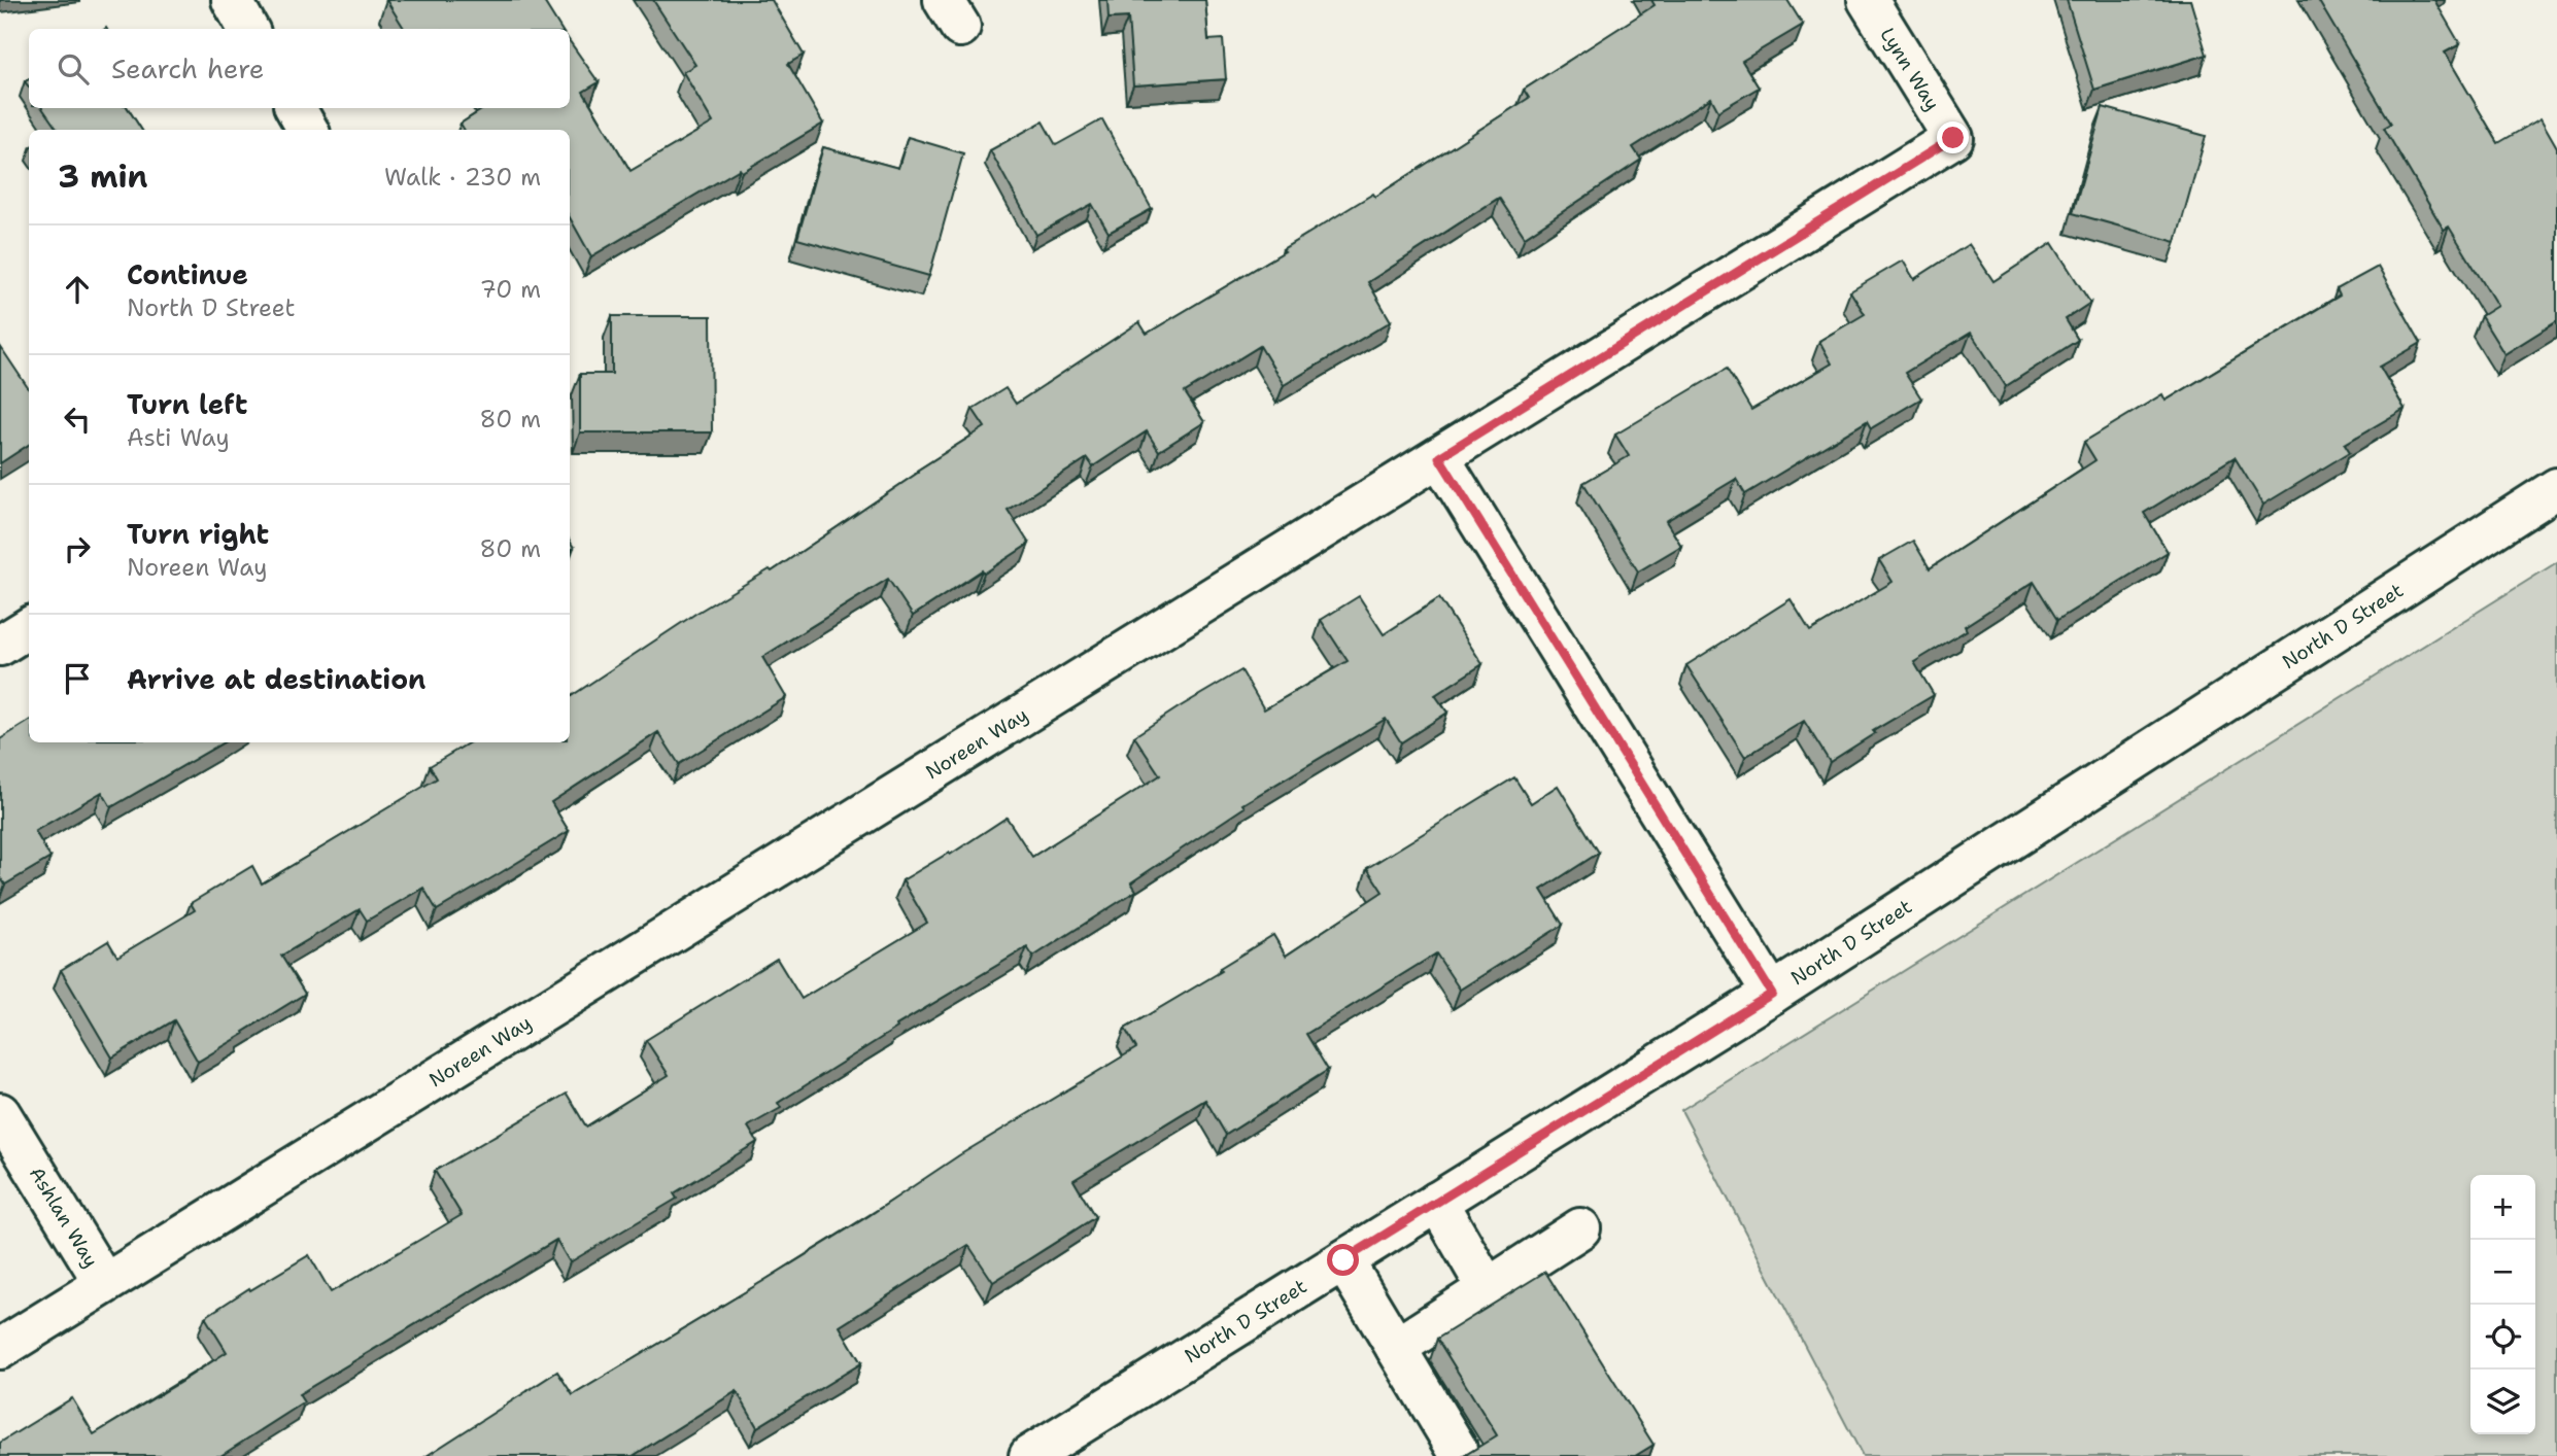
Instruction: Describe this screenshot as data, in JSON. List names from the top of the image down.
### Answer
{
  "streets": {
    "street": [
      "Lynn Way",
      "North D Street",
      "Noreen Way",
      "Ashlan Way"
    ]
  },
  "crossings": [
    ["Lynn Way", "Noreen Way"],
    ["Noreen Way", "Ashlan Way"]
  ],
  "page": {
    "search": "Search here",
    "heading": ["3 min", "Walk · 230 m"],
    "list": [
      ["Continue", "North D Street", "70 m"],
      ["Turn left", "Asti Way", "80 m"],
      ["Turn right", "Noreen Way", "80 m"],
      "Arrive at destination"
    ],
    "map_buttons": ["+", "−"]
  }
}
